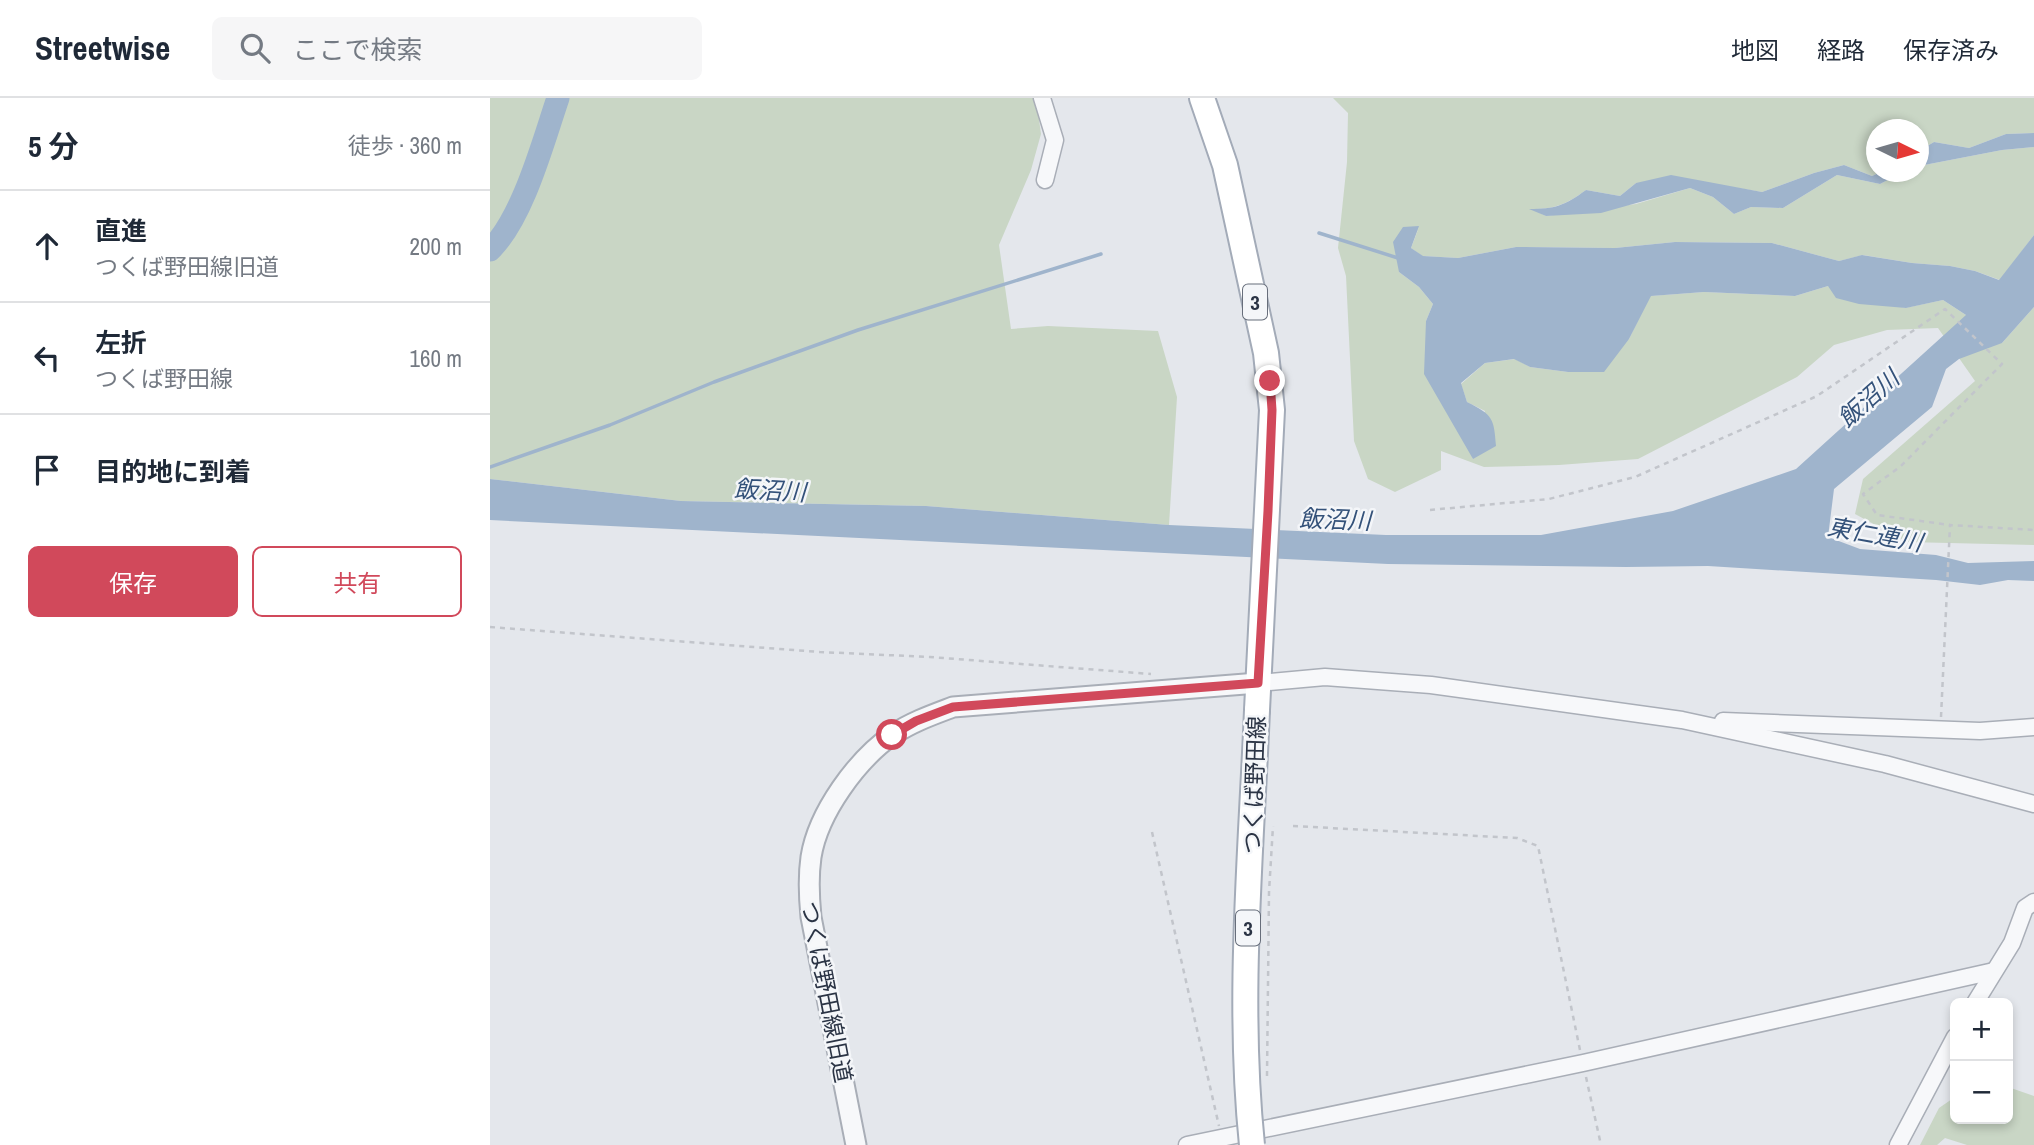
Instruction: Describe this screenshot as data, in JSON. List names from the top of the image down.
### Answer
{
  "streets": {
    "main road": ["3", "つくば野田線"],
    "street": ["つくば野田線旧道"]
  },
  "crossings": [
    ["つくば野田線", "つくば野田線旧道"]
  ],
  "water": ["飯沼川", "東仁連川"],
  "north": "right",
  "page": {
    "header": "Streetwise",
    "search": "ここで検索",
    "nav": ["地図", "経路", "保存済み"],
    "heading": ["5 分", "徒歩 · 360 m"],
    "list": [
      ["直進", "つくば野田線旧道", "200 m"],
      ["左折", "つくば野田線", "160 m"],
      "目的地に到着"
    ],
    "buttons": ["保存", "共有"],
    "map_buttons": ["+", "−"]
  }
}
